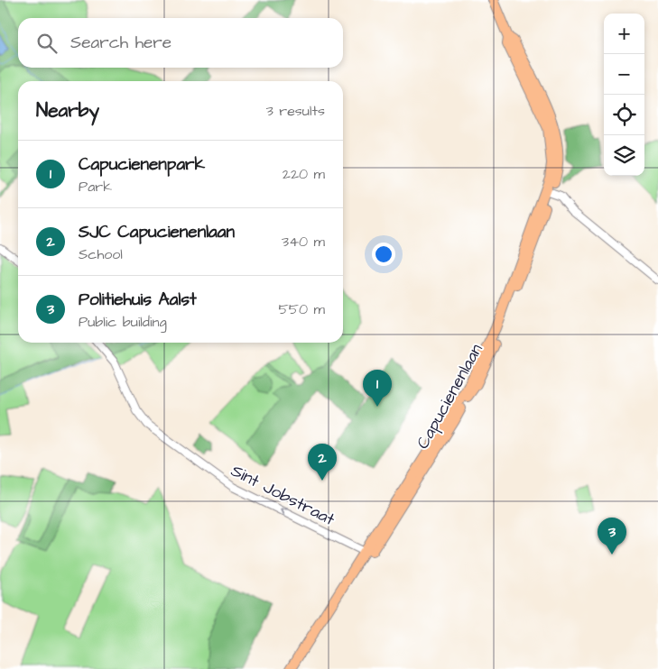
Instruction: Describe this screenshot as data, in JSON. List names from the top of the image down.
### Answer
{
  "streets": {
    "main road": ["Capucienenlaan"],
    "street": ["Sint Jobstraat"]
  },
  "crossings": [
    ["Capucienenlaan", "Sint Jobstraat"]
  ],
  "one_way": ["Sint Jobstraat"],
  "page": {
    "map_buttons": ["+", "−"],
    "search": "Search here",
    "heading": ["Nearby", "3 results"],
    "list": [
      {
        "mark": "1",
        "name": "Capucienenpark",
        "note": "Park",
        "value": "220 m"
      },
      {
        "mark": "2",
        "name": "SJC Capucienenlaan",
        "note": "School",
        "value": "340 m"
      },
      {
        "mark": "3",
        "name": "Politiehuis Aalst",
        "note": "Public building",
        "value": "550 m"
      }
    ],
    "pins": ["1", "2", "3"]
  }
}
